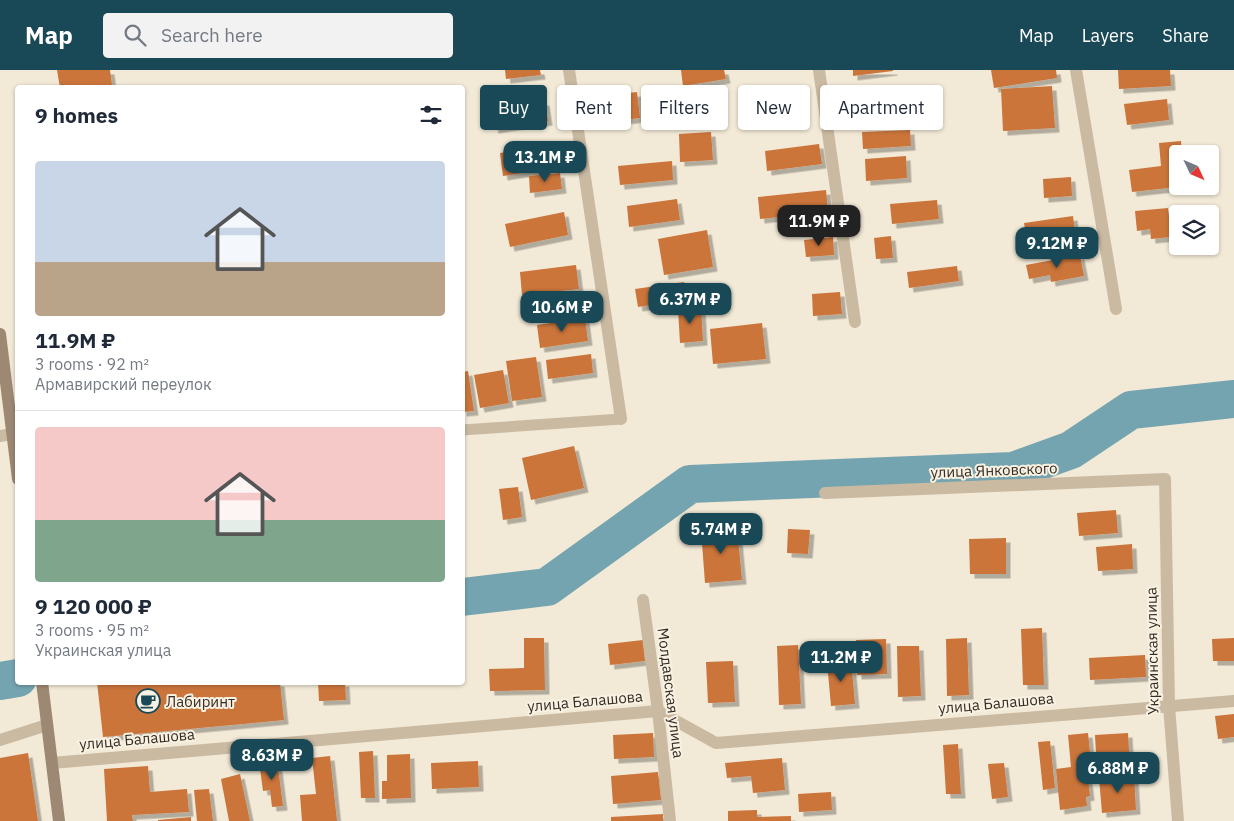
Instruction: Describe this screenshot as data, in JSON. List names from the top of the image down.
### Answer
{
  "streets": {
    "street": [
      "улица Янковского",
      "Украинская улица",
      "Молдавская улица",
      "улица Балашова"
    ]
  },
  "crossings": [
    ["улица Янковского", "Украинская улица"],
    ["Украинская улица", "улица Балашова"],
    ["Молдавская улица", "улица Балашова"]
  ],
  "places": {
    "cafe": ["Лабиринт"]
  },
  "north": "bottom right",
  "page": {
    "header": "Map",
    "search": "Search here",
    "nav": ["Map", "Layers", "Share"],
    "chip": [
      "Buy",
      "Rent",
      "Filters",
      "New",
      "Apartment"
    ],
    "heading": "9 homes",
    "price": [
      "13.1M ₽",
      "11.9M ₽",
      "9.12M ₽",
      "6.37M ₽",
      "10.6M ₽",
      "5.74M ₽",
      "11.2M ₽",
      "8.63M ₽",
      "6.88M ₽"
    ],
    "list": [
      {
        "name": "11.9M ₽",
        "note": "3 rooms · 92 m² · Армавирский переулок"
      },
      {
        "name": "9 120 000 ₽",
        "note": "3 rooms · 95 m² · Украинская улица"
      }
    ]
  }
}
